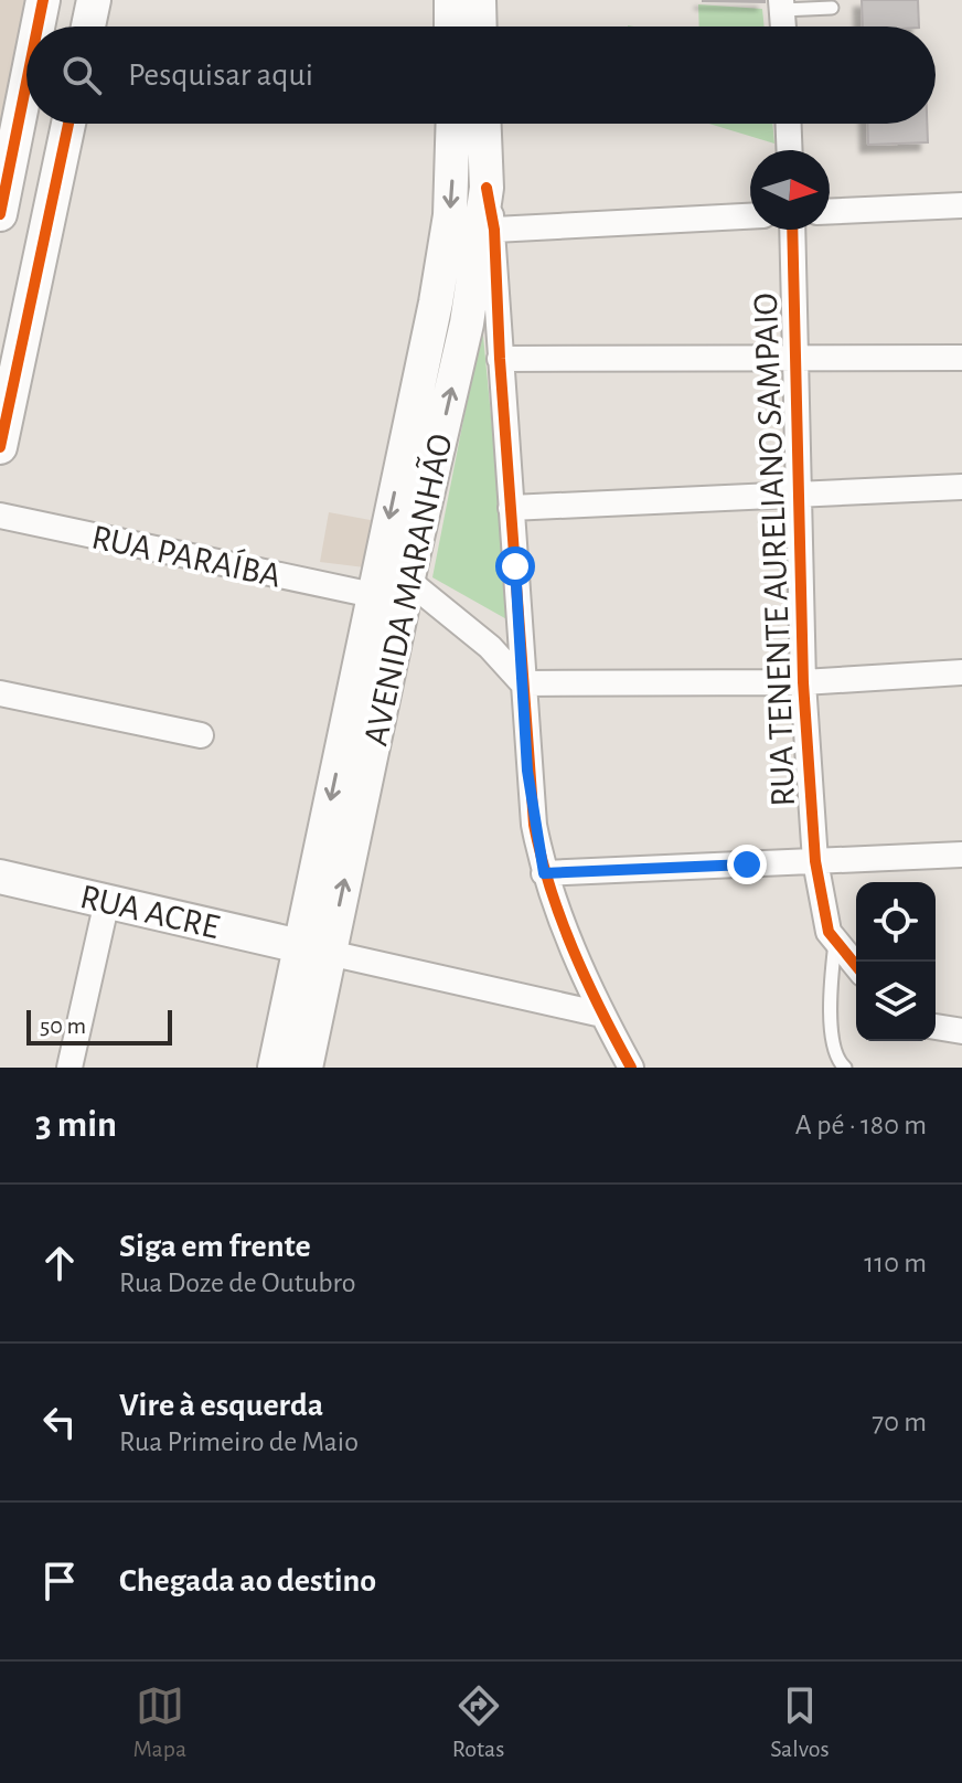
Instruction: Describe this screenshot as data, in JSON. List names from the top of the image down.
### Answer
{
  "streets": {
    "main road": ["AVENIDA MARANHÃO", "RUA ACRE"],
    "street": ["RUA TENENTE AURELIANO SAMPAIO", "RUA PARAÍBA"]
  },
  "crossings": [
    ["RUA PARAÍBA", "AVENIDA MARANHÃO"],
    ["AVENIDA MARANHÃO", "RUA ACRE"]
  ],
  "scale_bar": "50 m",
  "north": "right",
  "page": {
    "search": "Pesquisar aqui",
    "scale": "50 m",
    "heading": ["3 min", "A pé · 180 m"],
    "list": [
      ["Siga em frente", "Rua Doze de Outubro", "110 m"],
      ["Vire à esquerda", "Rua Primeiro de Maio", "70 m"],
      "Chegada ao destino"
    ],
    "nav": ["Mapa", "Rotas", "Salvos"]
  }
}
